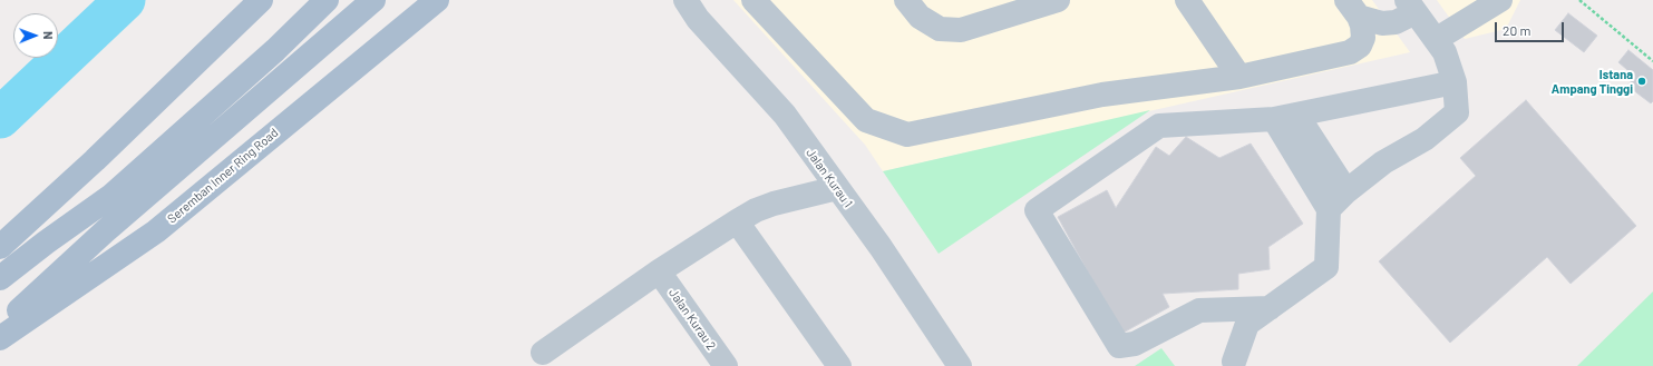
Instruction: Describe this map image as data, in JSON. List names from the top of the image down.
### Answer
{
  "streets": {
    "main road": ["Seremban Inner Ring Road"],
    "street": ["Jalan Kurau 1", "Jalan Kurau 2"]
  },
  "places": ["Istana Ampang Tinggi"],
  "scale_bar": "20 m",
  "north": "right"
}
